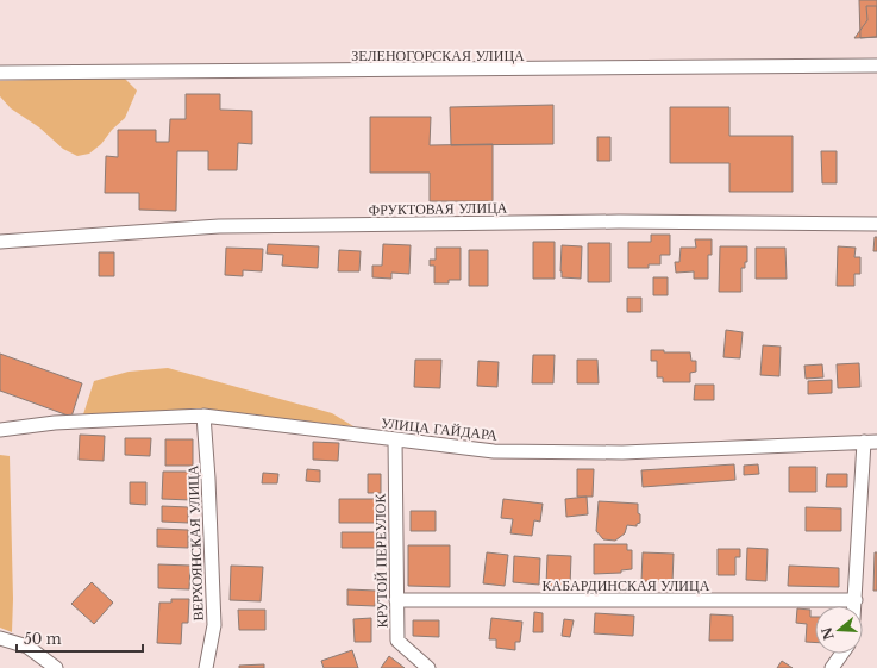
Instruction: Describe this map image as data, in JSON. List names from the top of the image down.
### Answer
{
  "streets": {
    "street": [
      "ЗЕЛЕНОГОРСКАЯ УЛИЦА",
      "ФРУКТОВАЯ УЛИЦА",
      "УЛИЦА ГАЙДАРА",
      "ВЕРХОЯНСКАЯ УЛИЦА",
      "КРУТОЙ ПЕРЕУЛОК",
      "КАБАРДИНСКАЯ УЛИЦА"
    ]
  },
  "crossings": [
    ["УЛИЦА ГАЙДАРА", "ВЕРХОЯНСКАЯ УЛИЦА"],
    ["УЛИЦА ГАЙДАРА", "КРУТОЙ ПЕРЕУЛОК"],
    ["КРУТОЙ ПЕРЕУЛОК", "КАБАРДИНСКАЯ УЛИЦА"]
  ],
  "scale_bar": "50 m",
  "north": "left"
}
